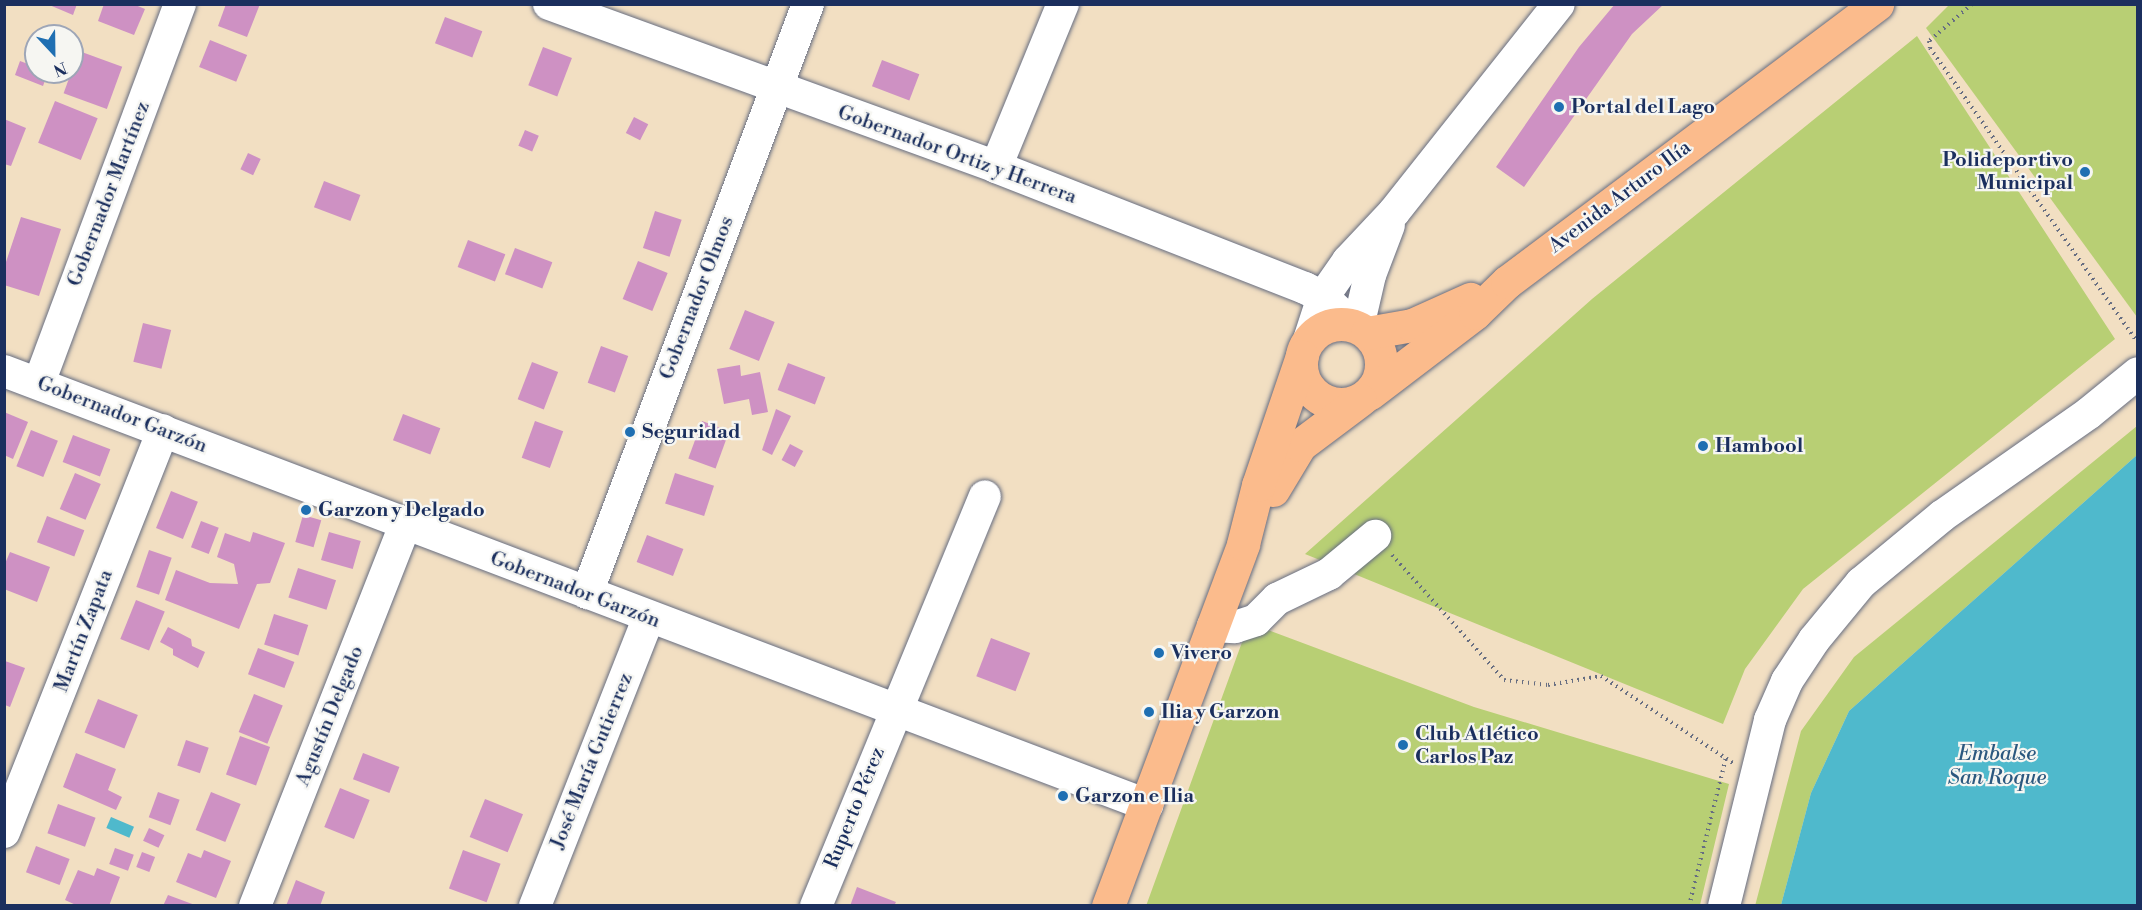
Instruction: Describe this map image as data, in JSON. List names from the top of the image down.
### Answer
{
  "streets": {
    "main road": ["Avenida Arturo Ilía"],
    "street": [
      "Gobernador Ortiz y Herrera",
      "Gobernador Martínez",
      "Gobernador Olmos",
      "Gobernador Garzón",
      "Martín Zapata",
      "Agustín Delgado",
      "José María Gutierrez",
      "Ruperto Pérez"
    ]
  },
  "crossings": [
    ["Gobernador Ortiz y Herrera", "Avenida Arturo Ilía"],
    ["Gobernador Ortiz y Herrera", "Gobernador Olmos"],
    ["Gobernador Martínez", "Gobernador Garzón"],
    ["Avenida Arturo Ilía", "Gobernador Garzón"],
    ["Gobernador Olmos", "Gobernador Garzón"],
    ["Gobernador Garzón", "Martín Zapata"],
    ["Gobernador Garzón", "Agustín Delgado"],
    ["Gobernador Garzón", "José María Gutierrez"],
    ["Gobernador Garzón", "Ruperto Pérez"]
  ],
  "water": ["Embalse San Roque"],
  "places": [
    "Portal del Lago",
    "Polideportivo Municipal",
    "Seguridad",
    "Hambool",
    "Garzon y Delgado",
    "Vivero",
    "Ilia y Garzon",
    "Club Atlético Carlos Paz",
    "Garzon e Ilia"
  ],
  "north": "bottom"
}
